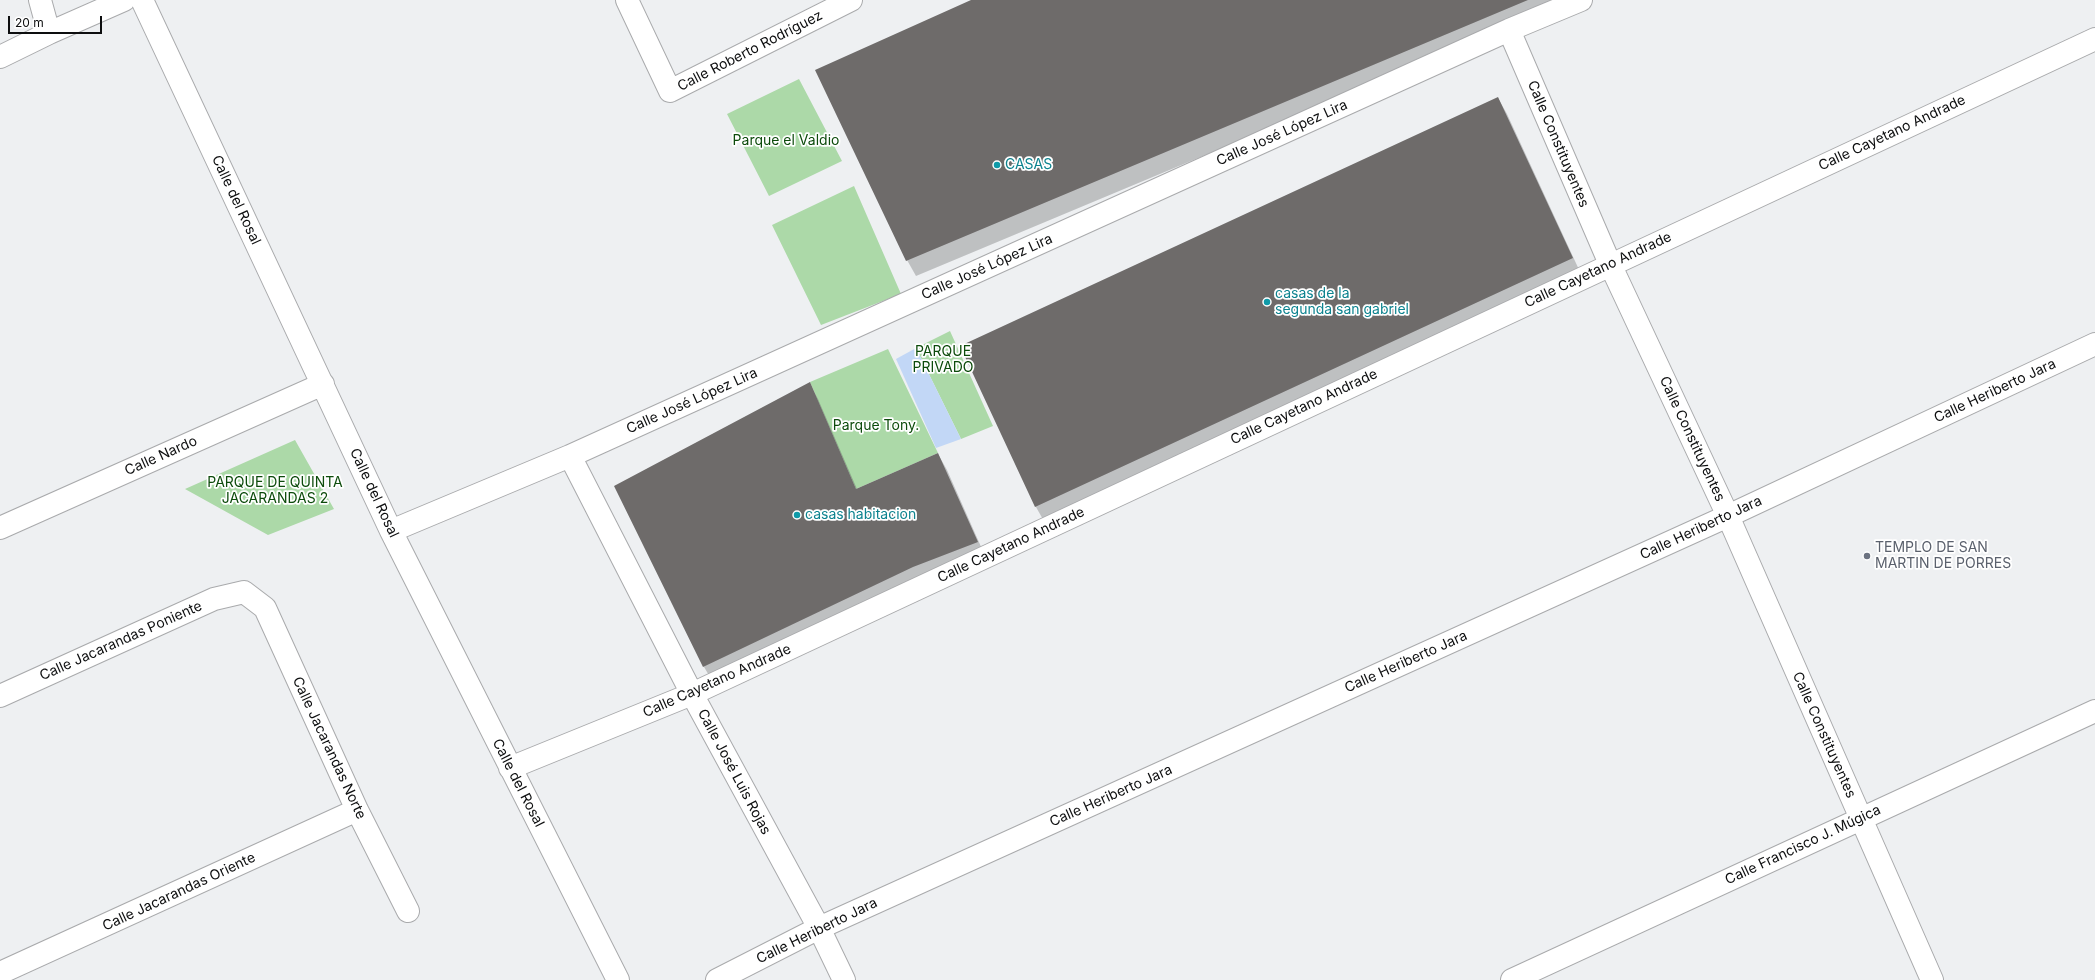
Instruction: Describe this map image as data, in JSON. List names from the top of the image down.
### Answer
{
  "streets": {
    "street": [
      "Calle Roberto Rodríguez",
      "Calle José López Lira",
      "Calle Cayetano Andrade",
      "Calle Constituyentes",
      "Calle del Rosal",
      "Calle Heriberto Jara",
      "Calle Nardo",
      "Calle Jacarandas Poniente",
      "Calle Jacarandas Norte",
      "Calle José Luis Rojas",
      "Calle Francisco J. Múgica",
      "Calle Jacarandas Oriente"
    ]
  },
  "crossings": [
    ["Calle José López Lira", "Calle Constituyentes"],
    ["Calle José López Lira", "Calle del Rosal"],
    ["Calle José López Lira", "Calle José Luis Rojas"],
    ["Calle Cayetano Andrade", "Calle Constituyentes"],
    ["Calle Cayetano Andrade", "Calle del Rosal"],
    ["Calle Cayetano Andrade", "Calle José Luis Rojas"],
    ["Calle Constituyentes", "Calle Heriberto Jara"],
    ["Calle Constituyentes", "Calle Francisco J. Múgica"],
    ["Calle del Rosal", "Calle Nardo"],
    ["Calle Heriberto Jara", "Calle José Luis Rojas"],
    ["Calle Jacarandas Poniente", "Calle Jacarandas Norte"],
    ["Calle Jacarandas Norte", "Calle Jacarandas Oriente"]
  ],
  "parks": [
    "Parque el Valdio",
    "PARQUE PRIVADO",
    "Parque Tony.",
    "PARQUE DE QUINTA JACARANDAS 2"
  ],
  "places": [
    "CASAS",
    "casas de la segunda san gabriel",
    "casas habitacion",
    "TEMPLO DE SAN MARTIN DE PORRES"
  ],
  "scale_bar": "20 m"
}
